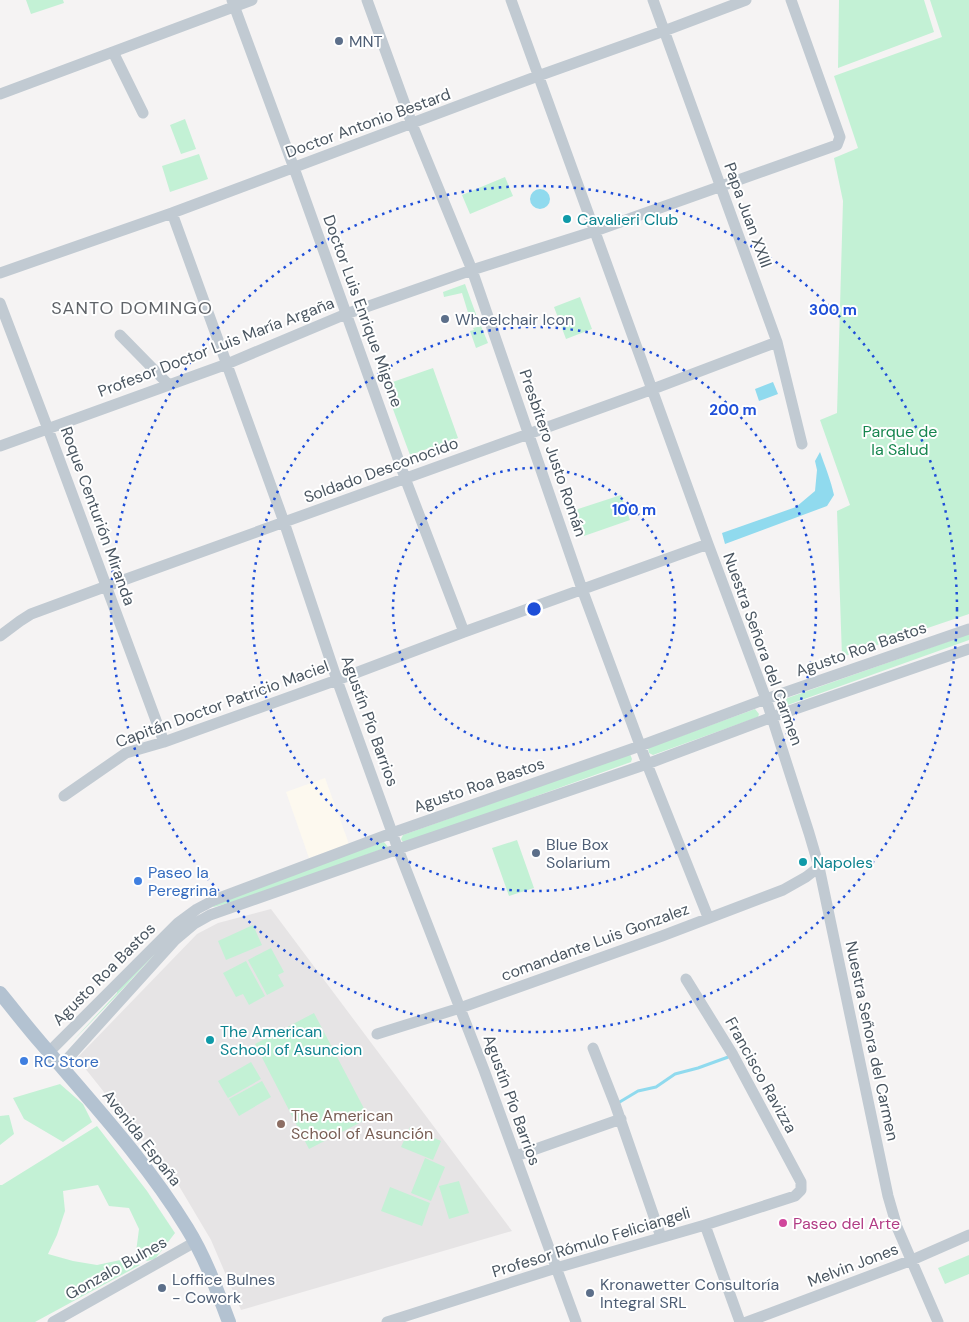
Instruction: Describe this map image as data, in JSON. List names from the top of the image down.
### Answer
{
  "streets": {
    "main road": ["Avenida España"],
    "street": [
      "Doctor Antonio Bestard",
      "Papa Juan XXIII",
      "Doctor Luis Enrique Migone",
      "Profesor Doctor Luis María Argaña",
      "Presbítero Justo Román",
      "Soldado Desconocido",
      "Roque Centurión Miranda",
      "Nuestra Señora del Carmen",
      "Agusto Roa Bastos",
      "Capitán Doctor Patricio Maciel",
      "Agustín Pío Barrios",
      "comandante Luis Gonzalez",
      "Francisco Ravizza",
      "Profesor Rómulo Feliciangeli",
      "Melvin Jones",
      "Gonzalo Bulnes"
    ]
  },
  "crossings": [
    ["Doctor Antonio Bestard", "Papa Juan XXIII"],
    ["Doctor Antonio Bestard", "Doctor Luis Enrique Migone"],
    ["Doctor Antonio Bestard", "Presbítero Justo Román"],
    ["Doctor Antonio Bestard", "Nuestra Señora del Carmen"],
    ["Doctor Antonio Bestard", "Agustín Pío Barrios"],
    ["Papa Juan XXIII", "Profesor Doctor Luis María Argaña"],
    ["Papa Juan XXIII", "Soldado Desconocido"],
    ["Doctor Luis Enrique Migone", "Profesor Doctor Luis María Argaña"],
    ["Doctor Luis Enrique Migone", "Soldado Desconocido"],
    ["Doctor Luis Enrique Migone", "Capitán Doctor Patricio Maciel"],
    ["Profesor Doctor Luis María Argaña", "Presbítero Justo Román"],
    ["Profesor Doctor Luis María Argaña", "Roque Centurión Miranda"],
    ["Profesor Doctor Luis María Argaña", "Nuestra Señora del Carmen"],
    ["Profesor Doctor Luis María Argaña", "Agustín Pío Barrios"],
    ["Presbítero Justo Román", "Soldado Desconocido"],
    ["Presbítero Justo Román", "Agusto Roa Bastos"],
    ["Presbítero Justo Román", "Capitán Doctor Patricio Maciel"],
    ["Presbítero Justo Román", "comandante Luis Gonzalez"],
    ["Soldado Desconocido", "Roque Centurión Miranda"],
    ["Soldado Desconocido", "Nuestra Señora del Carmen"],
    ["Soldado Desconocido", "Agustín Pío Barrios"],
    ["Roque Centurión Miranda", "Capitán Doctor Patricio Maciel"],
    ["Nuestra Señora del Carmen", "Agusto Roa Bastos"],
    ["Nuestra Señora del Carmen", "Capitán Doctor Patricio Maciel"],
    ["Nuestra Señora del Carmen", "comandante Luis Gonzalez"],
    ["Nuestra Señora del Carmen", "Melvin Jones"],
    ["Agusto Roa Bastos", "Agustín Pío Barrios"],
    ["Agusto Roa Bastos", "Avenida España"],
    ["Capitán Doctor Patricio Maciel", "Agustín Pío Barrios"],
    ["Agustín Pío Barrios", "comandante Luis Gonzalez"],
    ["Agustín Pío Barrios", "Profesor Rómulo Feliciangeli"],
    ["Francisco Ravizza", "Profesor Rómulo Feliciangeli"],
    ["Avenida España", "Gonzalo Bulnes"]
  ],
  "districts": ["SANTO DOMINGO"],
  "parks": ["Parque de la Salud"],
  "places": [
    "MNT",
    "Cavalieri Club",
    "Wheelchair Icon",
    "Blue Box Solarium",
    "Napoles",
    "Paseo la Peregrina",
    "The American School of Asuncion",
    "RC Store",
    "The American School of Asunción",
    "Paseo del Arte",
    "Loffice Bulnes - Cowork",
    "Kronawetter Consultoría Integral SRL"
  ],
  "rings": ["300 m", "200 m", "100 m"]
}
